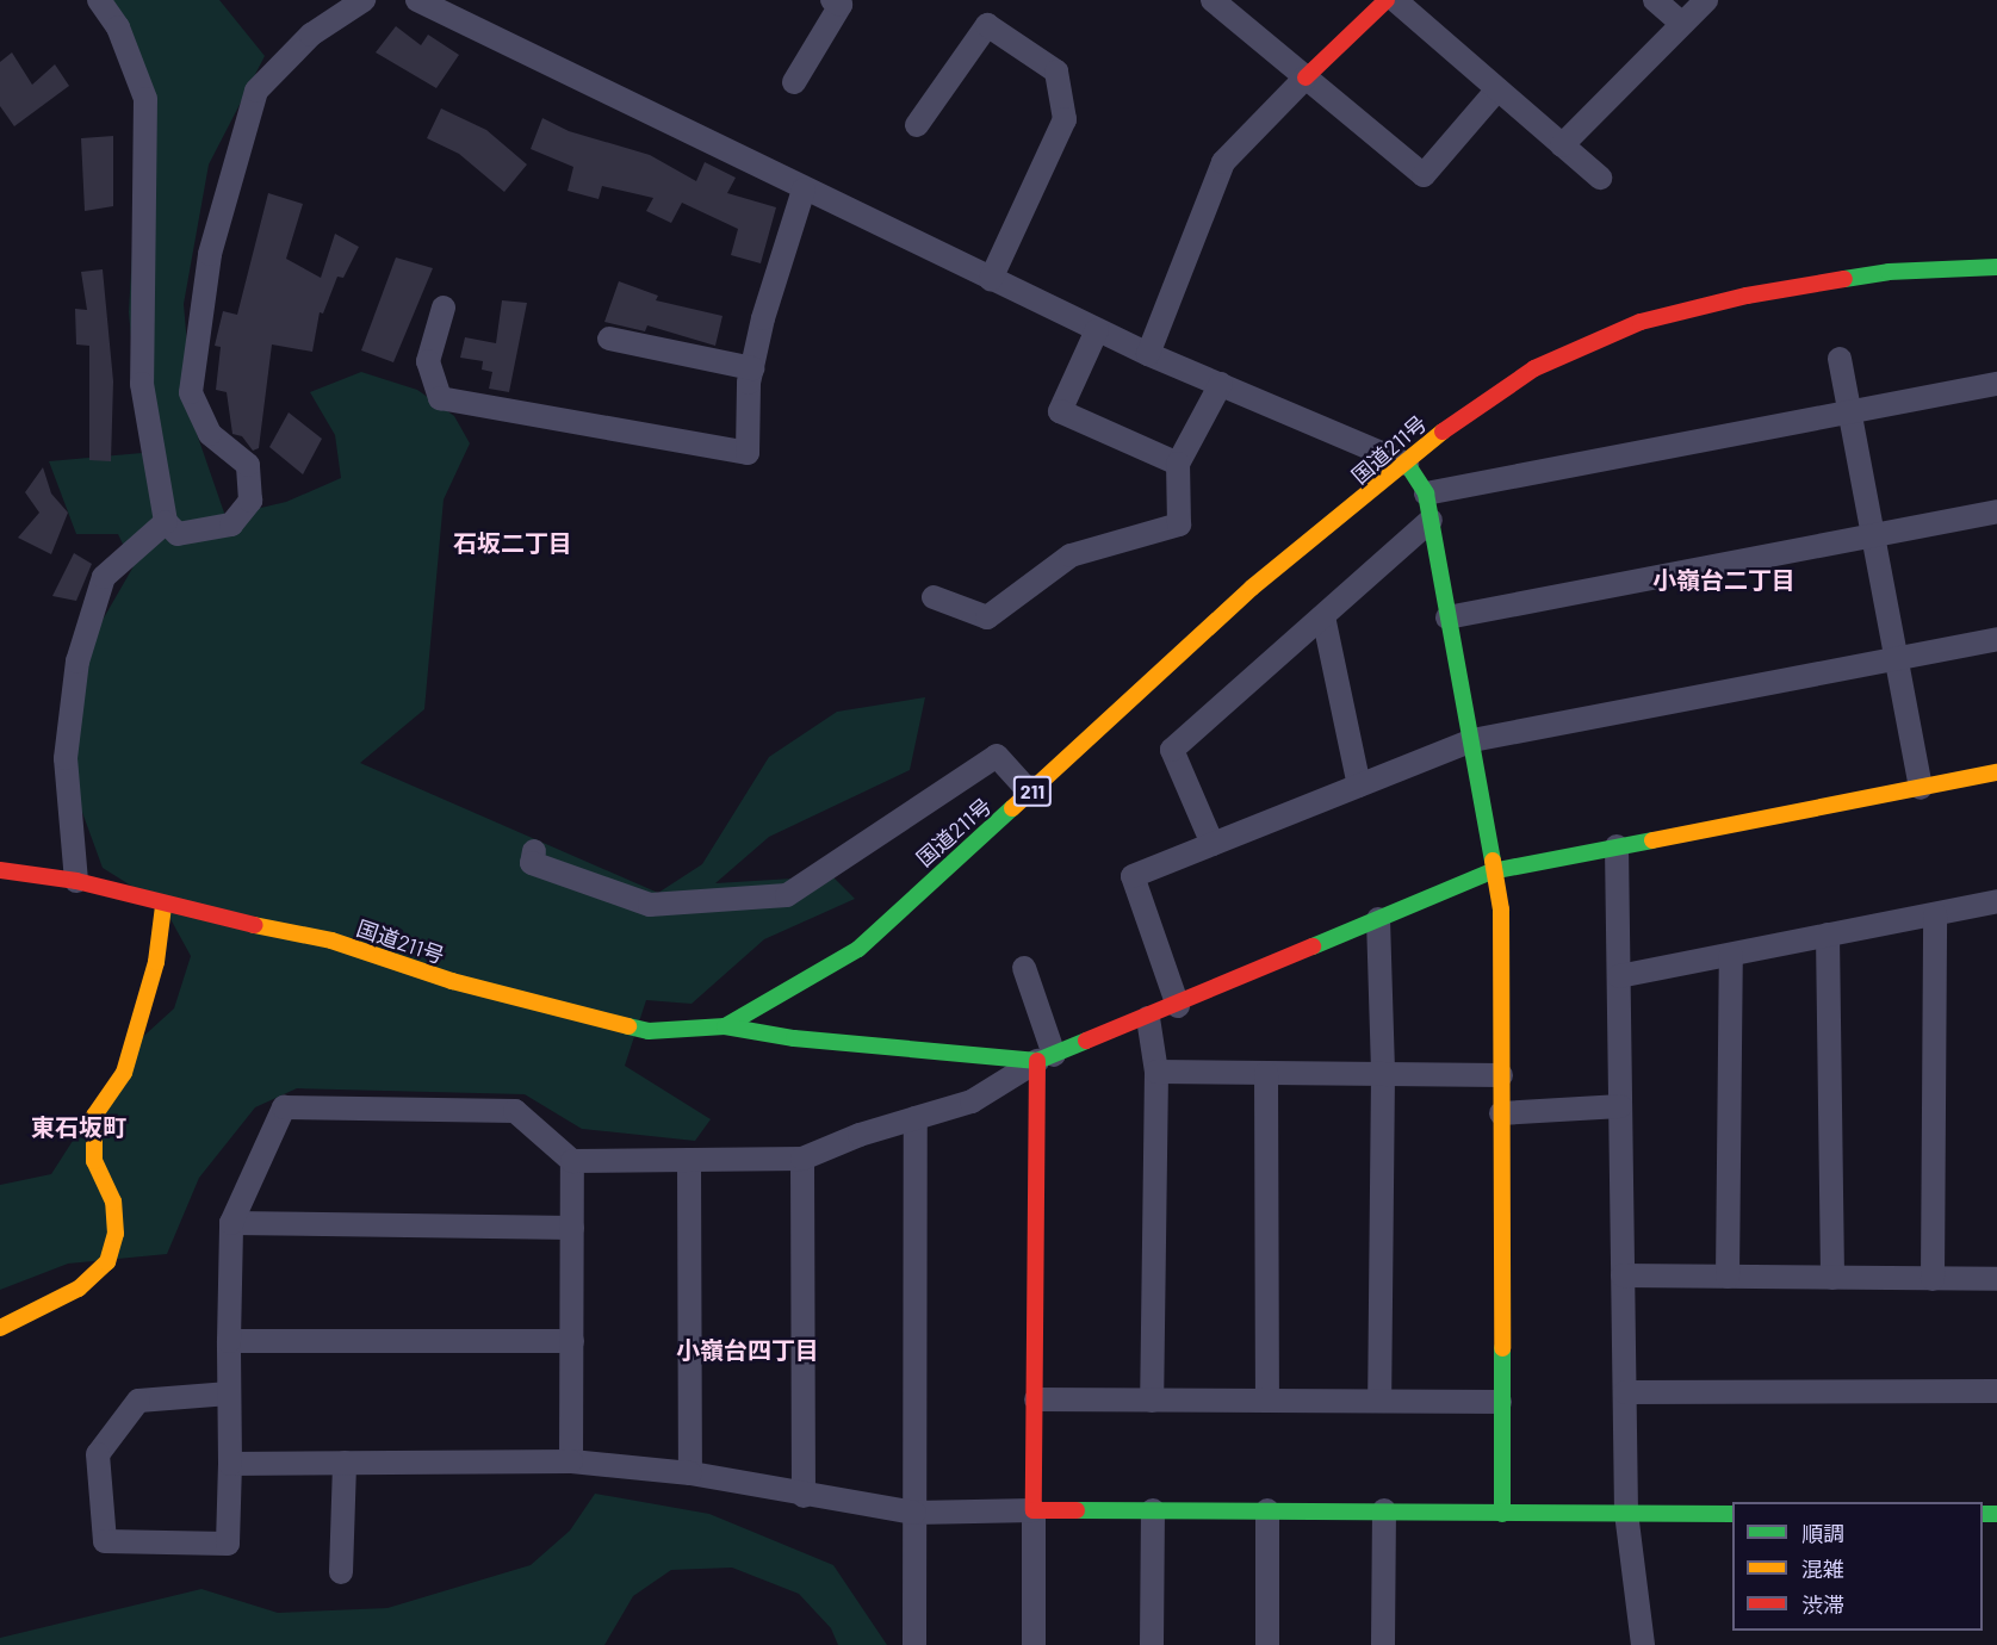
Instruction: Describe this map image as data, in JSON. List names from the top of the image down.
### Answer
{
  "streets": {
    "main road": ["国道211号", "211"]
  },
  "districts": [
    "石坂二丁目",
    "小嶺台二丁目",
    "東石坂町",
    "小嶺台四丁目"
  ],
  "legend": ["順調", "混雑", "渋滞"]
}
